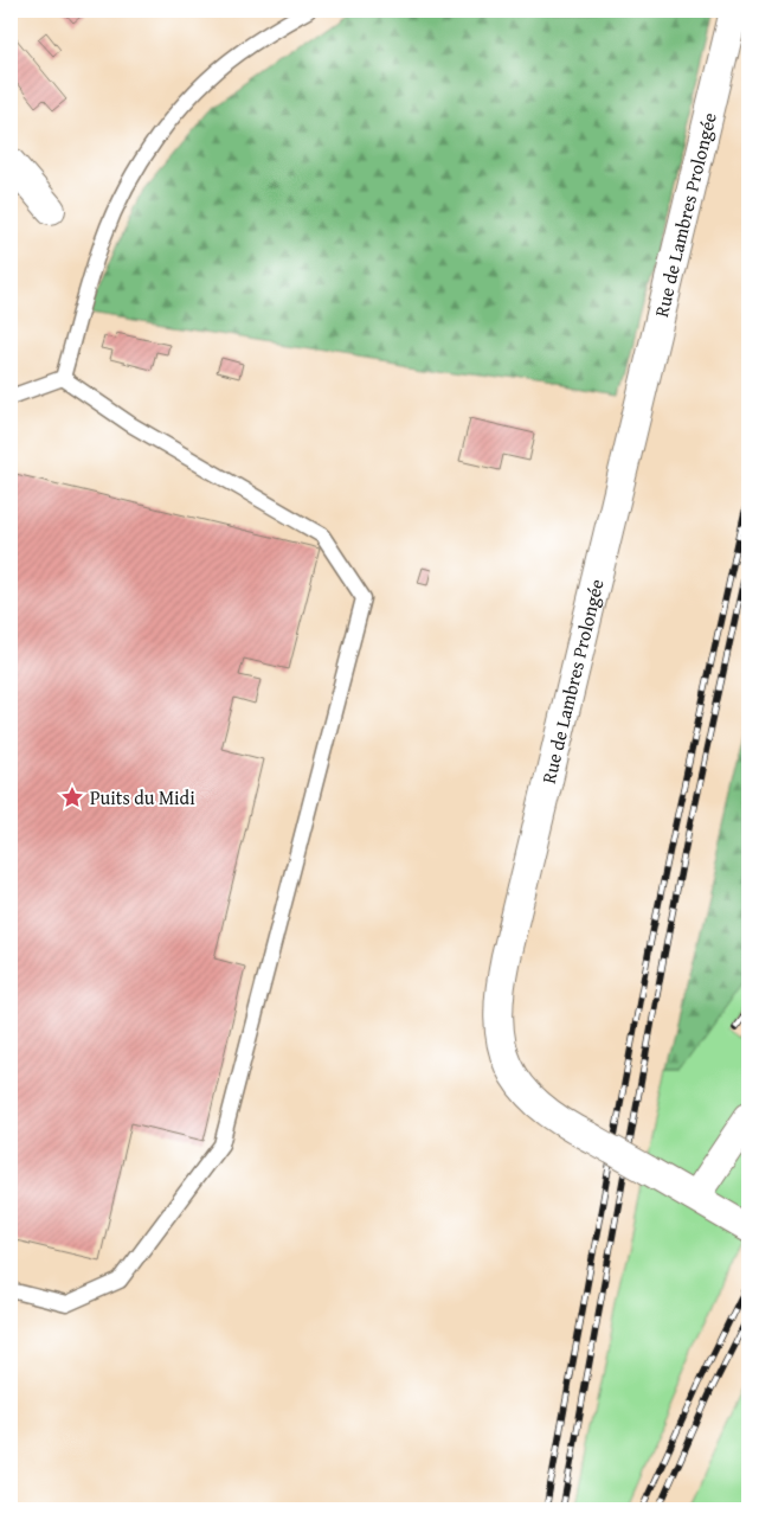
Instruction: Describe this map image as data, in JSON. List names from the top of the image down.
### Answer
{
  "streets": {
    "street": ["Rue de Lambres Prolongée"]
  },
  "places": {
    "place": ["Puits du Midi"]
  }
}
